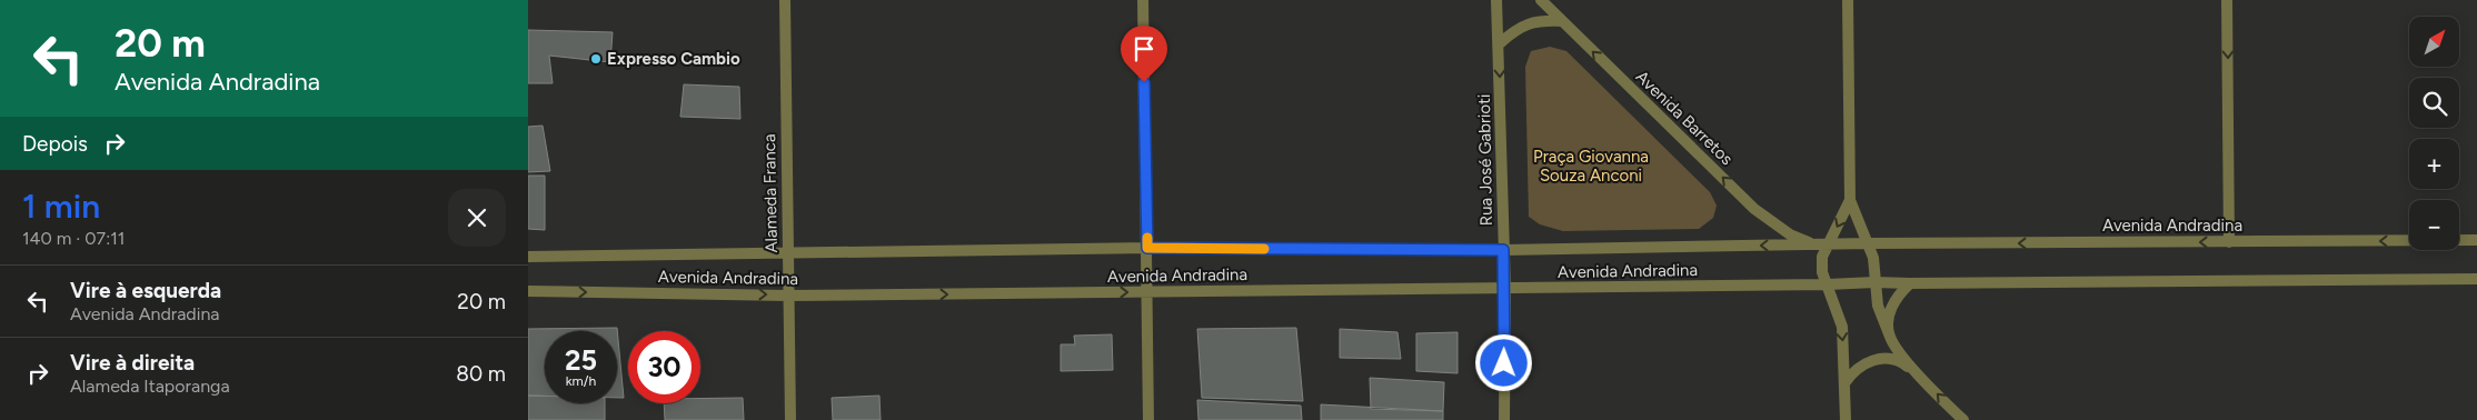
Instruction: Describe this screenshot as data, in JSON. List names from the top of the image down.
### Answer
{
  "streets": {
    "street": [
      "Avenida Barretos",
      "Rua José Gabrioti",
      "Alameda Franca",
      "Avenida Andradina"
    ]
  },
  "crossings": [
    ["Avenida Barretos", "Avenida Andradina"],
    ["Rua José Gabrioti", "Avenida Andradina"],
    ["Alameda Franca", "Avenida Andradina"]
  ],
  "one_way": ["Avenida Barretos", "Rua José Gabrioti"],
  "parks": ["Praça Giovanna Souza Anconi"],
  "places": ["Expresso Cambio"],
  "north": "top right",
  "page": {
    "turn": ["20 m", "Avenida Andradina"],
    "map_buttons": ["+", "−"],
    "then": "Depois",
    "heading": ["1 min", "140 m · 07:11"],
    "list": [
      {
        "name": "Vire à esquerda",
        "note": "Avenida Andradina",
        "value": "20 m"
      },
      {
        "name": "Vire à direita",
        "note": "Alameda Itaporanga",
        "value": "80 m"
      }
    ],
    "speed": "25 km/h",
    "limit": "30"
  }
}
